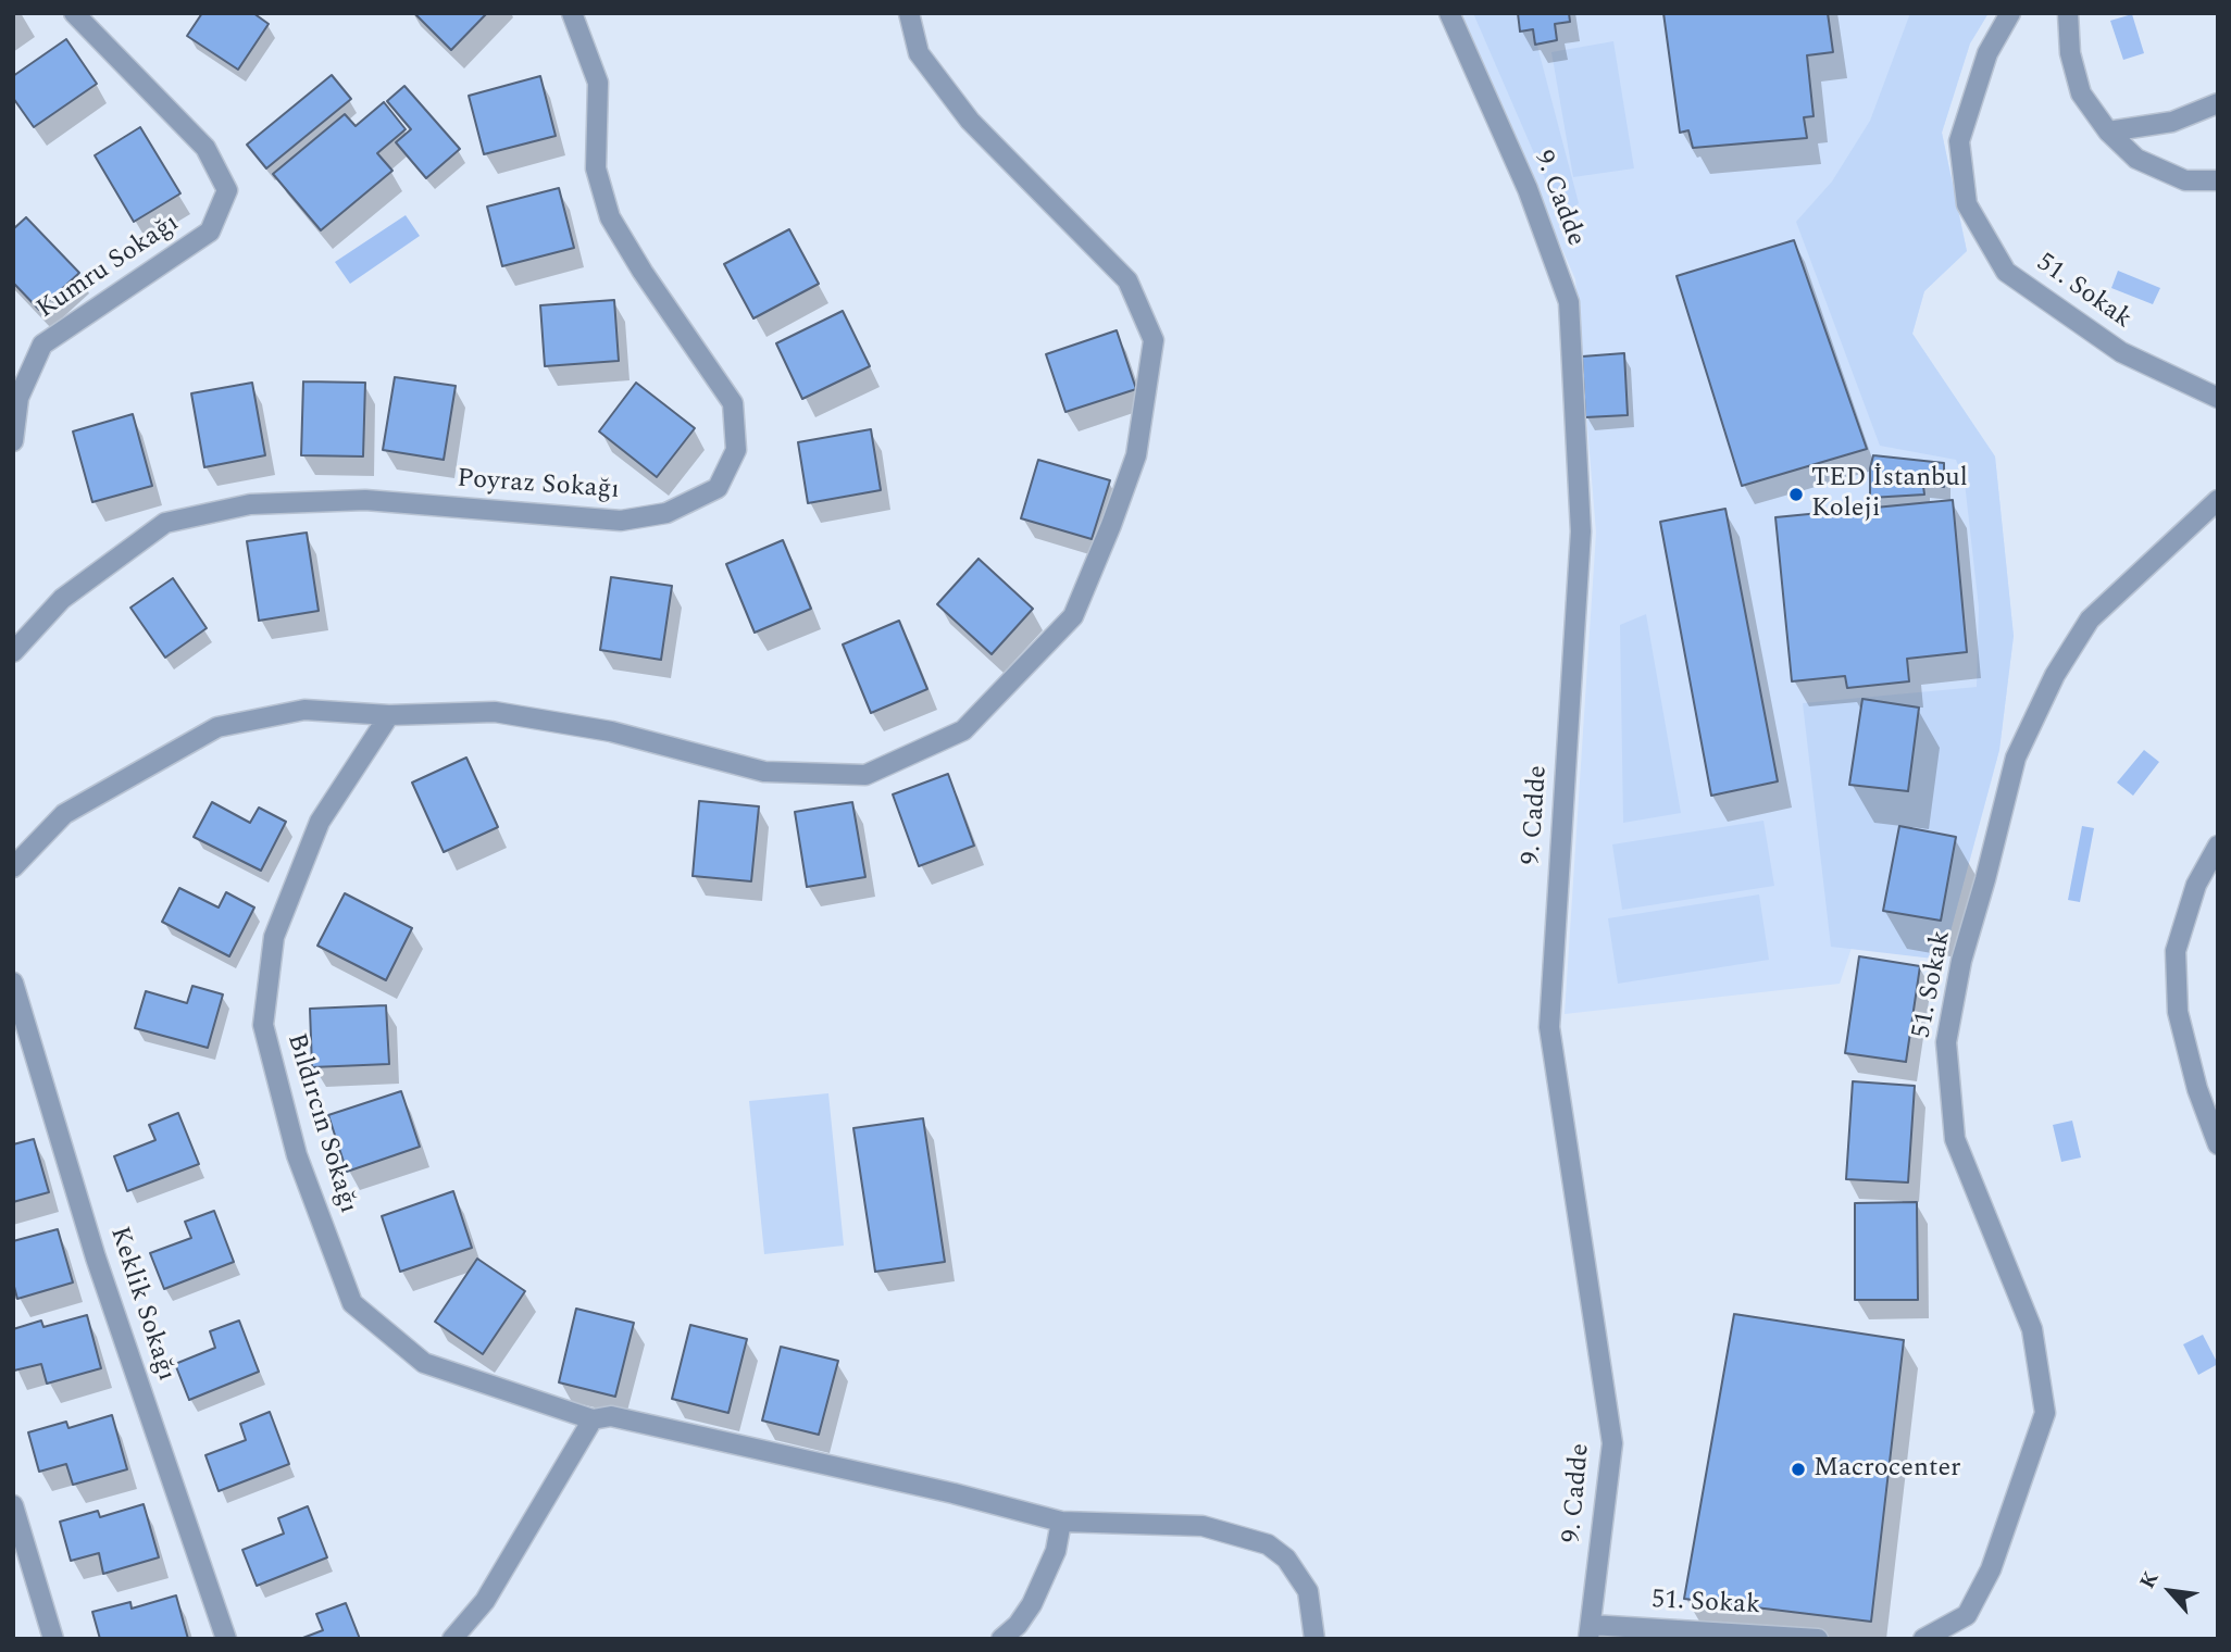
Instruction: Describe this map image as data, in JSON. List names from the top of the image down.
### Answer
{
  "streets": {
    "street": [
      "9. Cadde",
      "Kumru Sokağı",
      "51. Sokak",
      "Poyraz Sokağı",
      "Bıldırcın Sokağı",
      "Keklik Sokağı"
    ]
  },
  "crossings": [
    ["9. Cadde", "51. Sokak"]
  ],
  "places": ["TED İstanbul Koleji", "Macrocenter"],
  "north": "top left"
}
